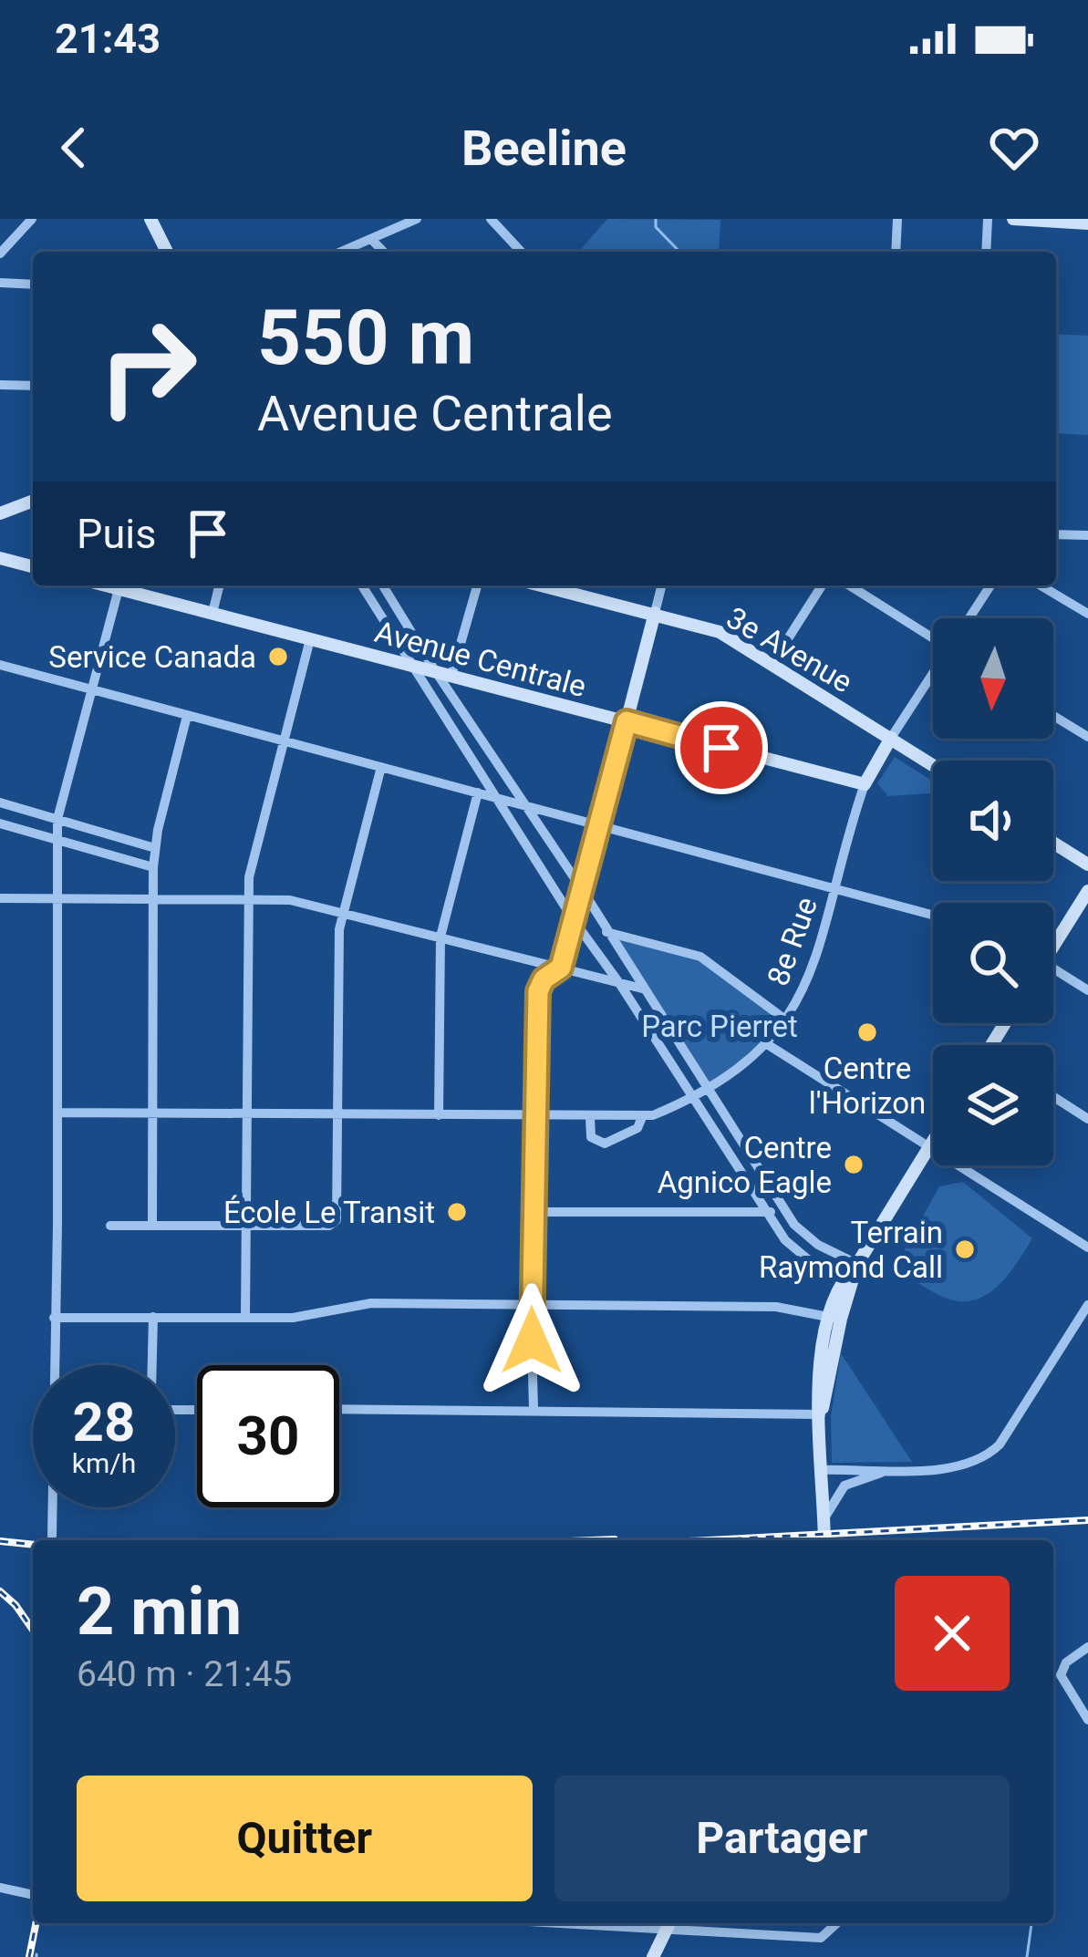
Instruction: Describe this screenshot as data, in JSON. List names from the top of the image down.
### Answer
{
  "streets": {
    "main road": ["3e Avenue", "Avenue Centrale", "8e Rue"]
  },
  "crossings": [
    ["3e Avenue", "8e Rue"],
    ["Avenue Centrale", "8e Rue"]
  ],
  "parks": ["Parc Pierret"],
  "places": [
    "Service Canada",
    "Centre l'Horizon",
    "Centre Agnico Eagle",
    "École Le Transit",
    "Terrain Raymond Call"
  ],
  "north": "bottom",
  "page": {
    "status": "21:43",
    "header": "Beeline",
    "turn": ["550 m", "Avenue Centrale"],
    "then": "Puis",
    "speed": "28 km/h",
    "limit": "30",
    "heading": ["2 min", "640 m · 21:45"],
    "buttons": ["Quitter", "Partager"]
  }
}
